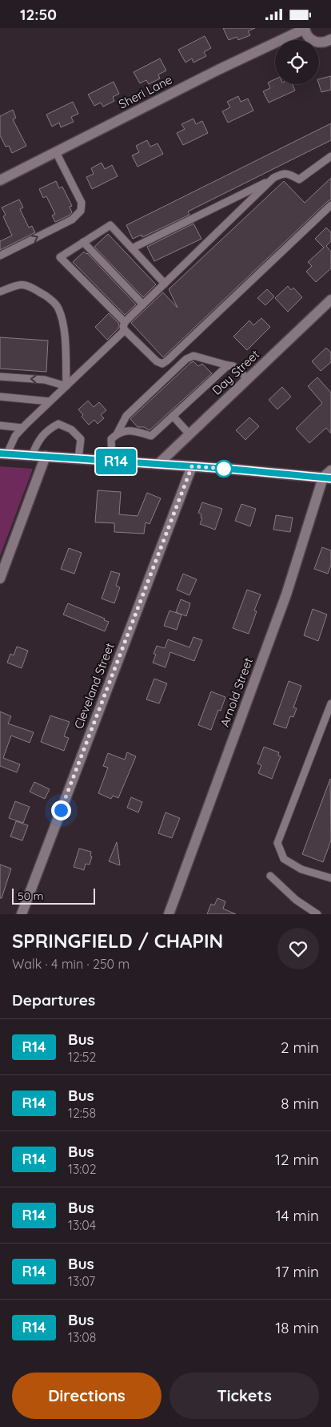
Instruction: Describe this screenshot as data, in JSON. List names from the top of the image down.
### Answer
{
  "streets": {
    "street": [
      "Sheri Lane",
      "Day Street",
      "Cleveland Street",
      "Arnold Street"
    ]
  },
  "lines": ["bus line R14"],
  "scale_bar": "50 m",
  "page": {
    "status": "12:50",
    "on_map": "R14",
    "scale": "50 m",
    "heading": [
      ["SPRINGFIELD / CHAPIN", "Walk · 4 min · 250 m"],
      "Departures"
    ],
    "list": [
      {
        "mark": "R14",
        "name": "Bus",
        "note": "12:52",
        "value": "2 min"
      },
      {
        "mark": "R14",
        "name": "Bus",
        "note": "12:58",
        "value": "8 min"
      },
      {
        "mark": "R14",
        "name": "Bus",
        "note": "13:02",
        "value": "12 min"
      },
      {
        "mark": "R14",
        "name": "Bus",
        "note": "13:04",
        "value": "14 min"
      },
      {
        "mark": "R14",
        "name": "Bus",
        "note": "13:07",
        "value": "17 min"
      },
      {
        "mark": "R14",
        "name": "Bus",
        "note": "13:08",
        "value": "18 min"
      }
    ],
    "buttons": ["Directions", "Tickets"]
  }
}
